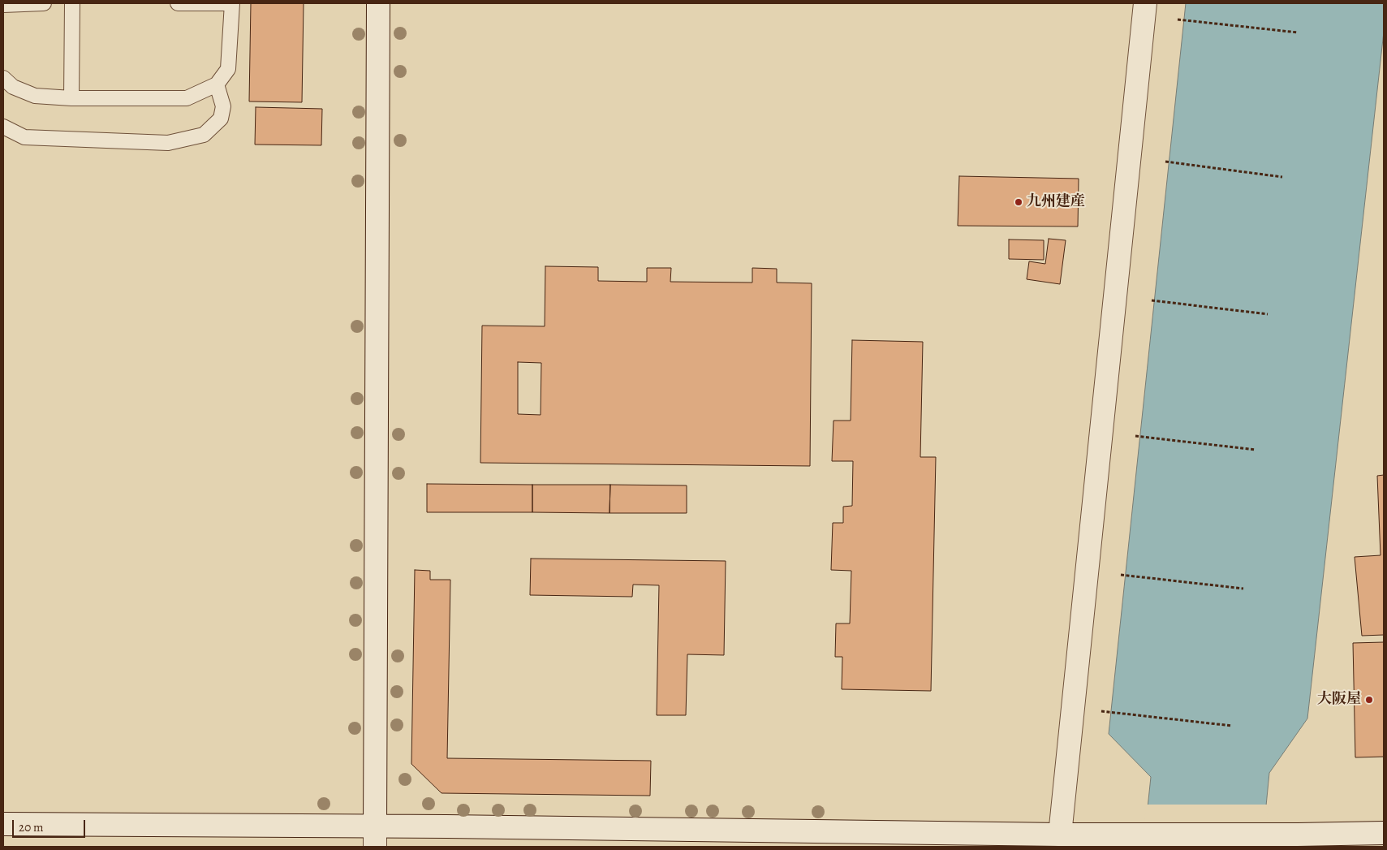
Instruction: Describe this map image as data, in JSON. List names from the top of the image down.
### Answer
{
  "places": ["九州建産", "大阪屋"],
  "scale_bar": "20 m"
}
